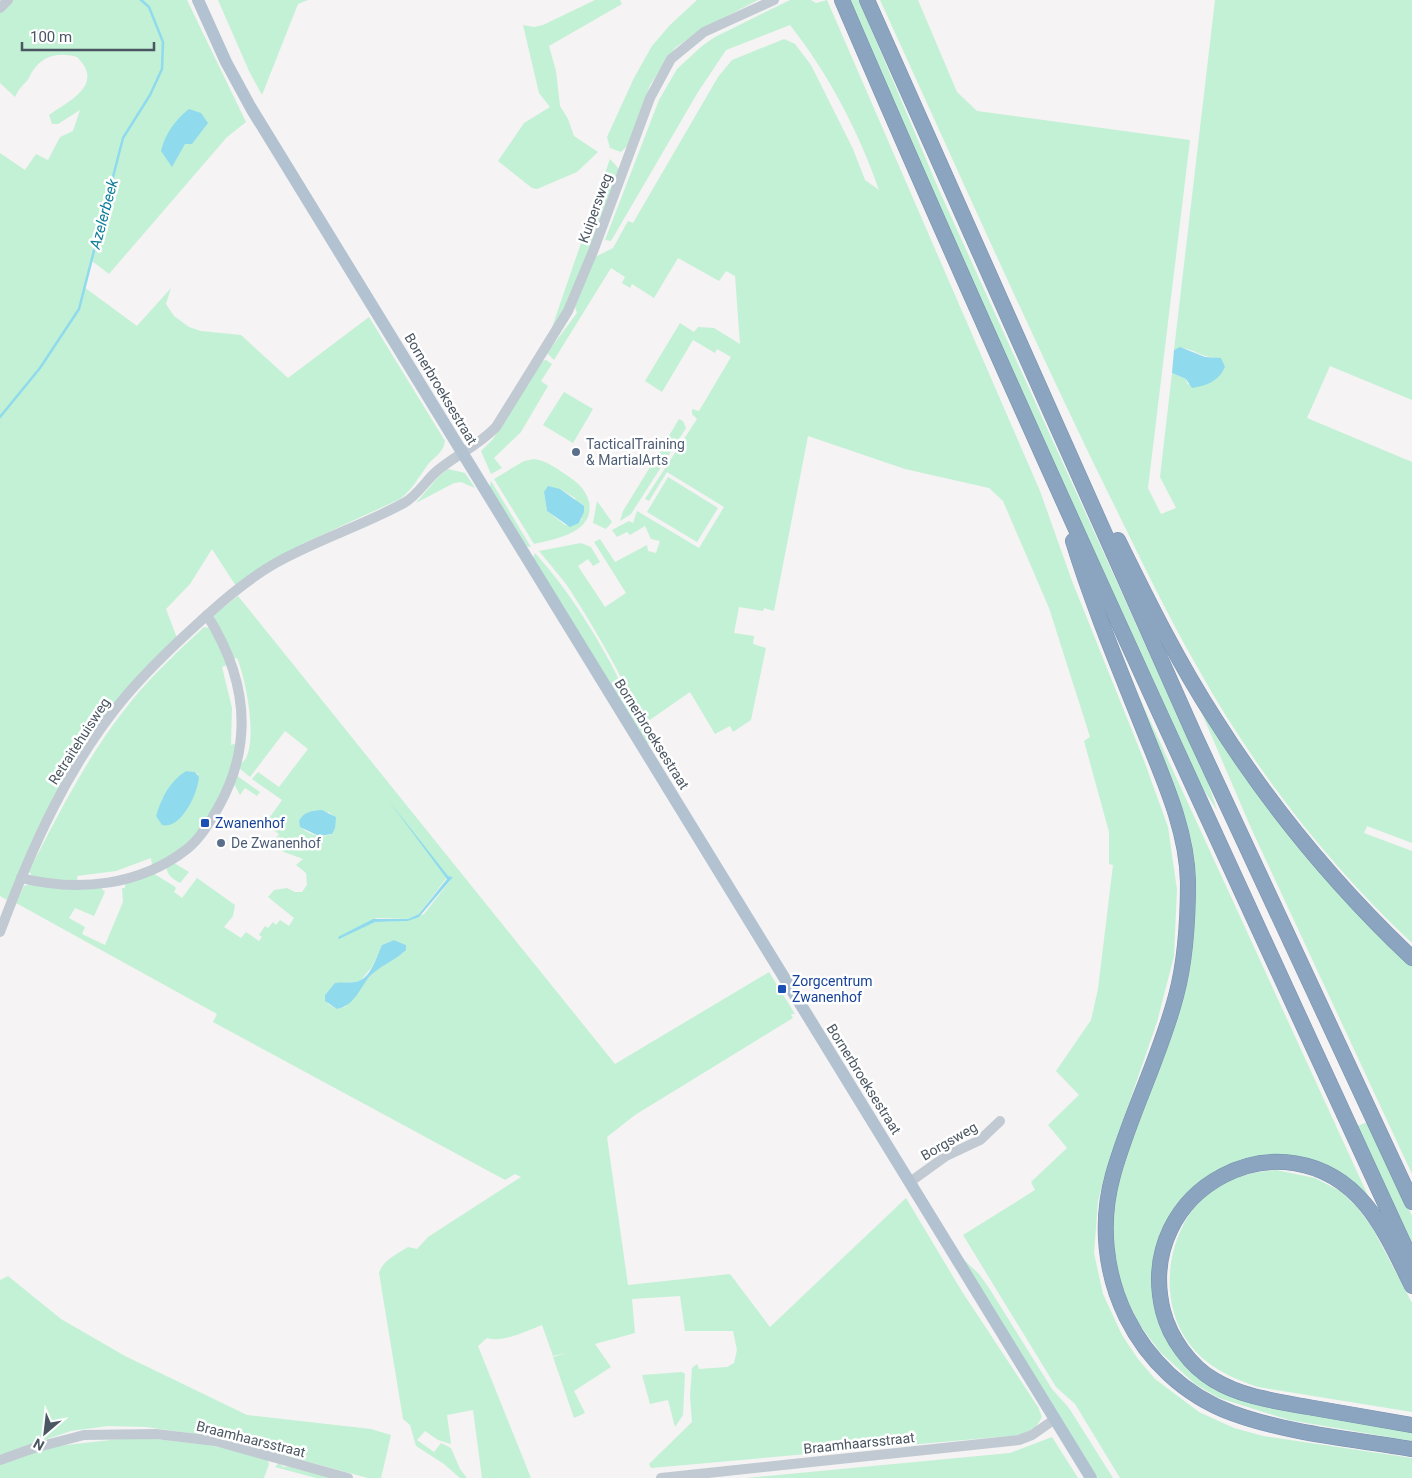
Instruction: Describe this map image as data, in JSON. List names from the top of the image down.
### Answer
{
  "streets": {
    "main road": ["Bornerbroeksestraat"],
    "street": [
      "Kuipersweg",
      "Retraitehuisweg",
      "Borgsweg",
      "Braamhaarsstraat"
    ]
  },
  "crossings": [
    ["Kuipersweg", "Bornerbroeksestraat"],
    ["Kuipersweg", "Retraitehuisweg"],
    ["Bornerbroeksestraat", "Retraitehuisweg"],
    ["Bornerbroeksestraat", "Borgsweg"],
    ["Bornerbroeksestraat", "Braamhaarsstraat"]
  ],
  "water": ["Azelerbeek"],
  "places": {
    "other": ["TacticalTraining & MartialArts", "De Zwanenhof"],
    "transit": ["Zwanenhof", "Zorgcentrum Zwanenhof"]
  },
  "scale_bar": "100 m",
  "north": "bottom left"
}
